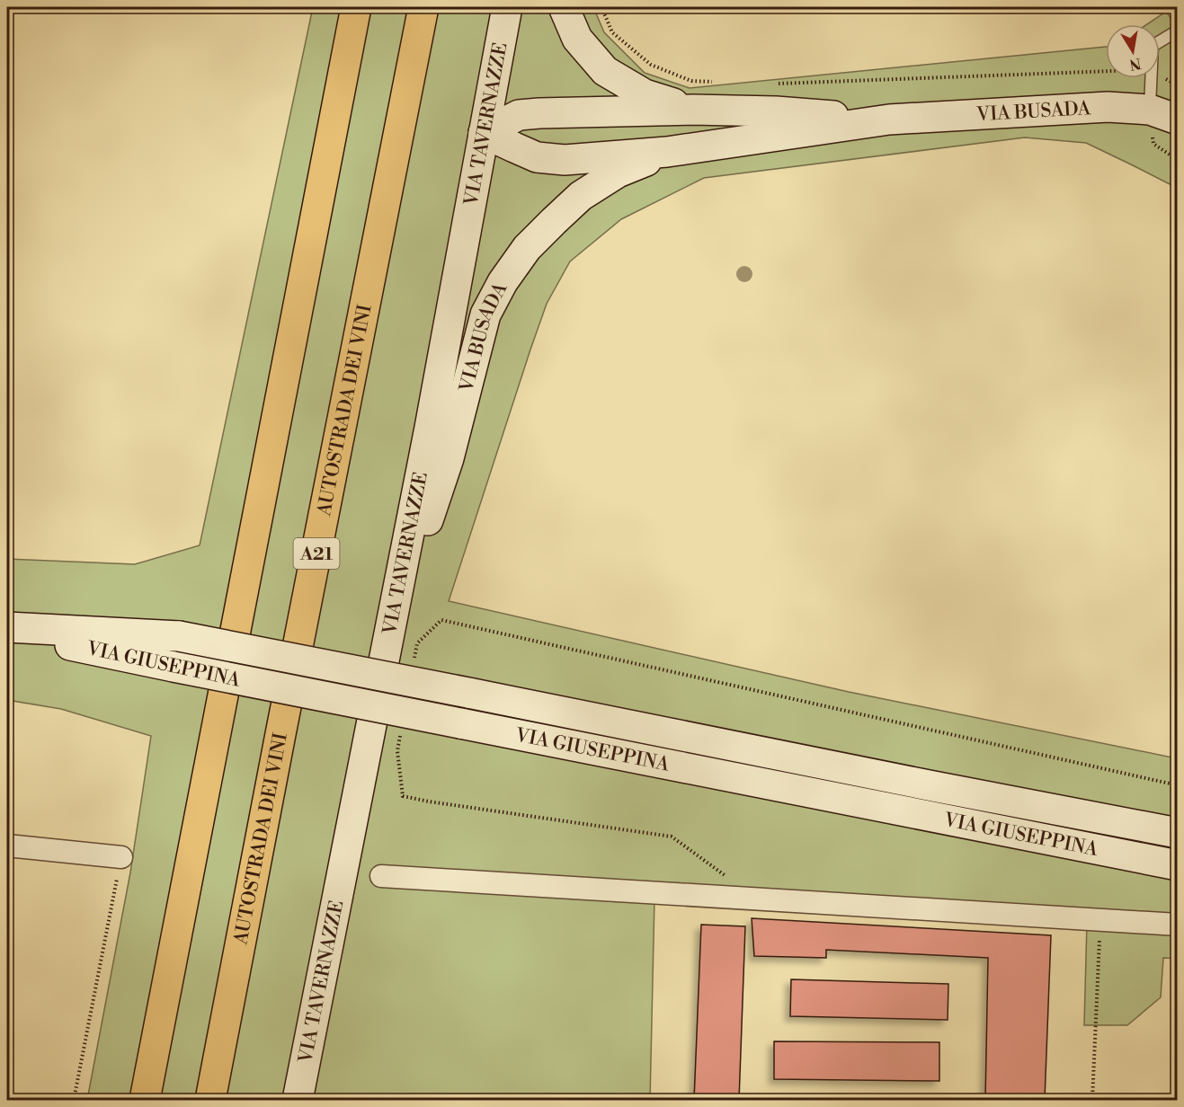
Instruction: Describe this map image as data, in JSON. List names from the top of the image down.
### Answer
{
  "streets": {
    "highway": ["AUTOSTRADA DEI VINI", "A21"],
    "main road": ["VIA BUSADA", "VIA TAVERNAZZE", "VIA GIUSEPPINA"]
  },
  "crossings": [
    ["VIA BUSADA", "VIA TAVERNAZZE"]
  ],
  "north": "bottom"
}
